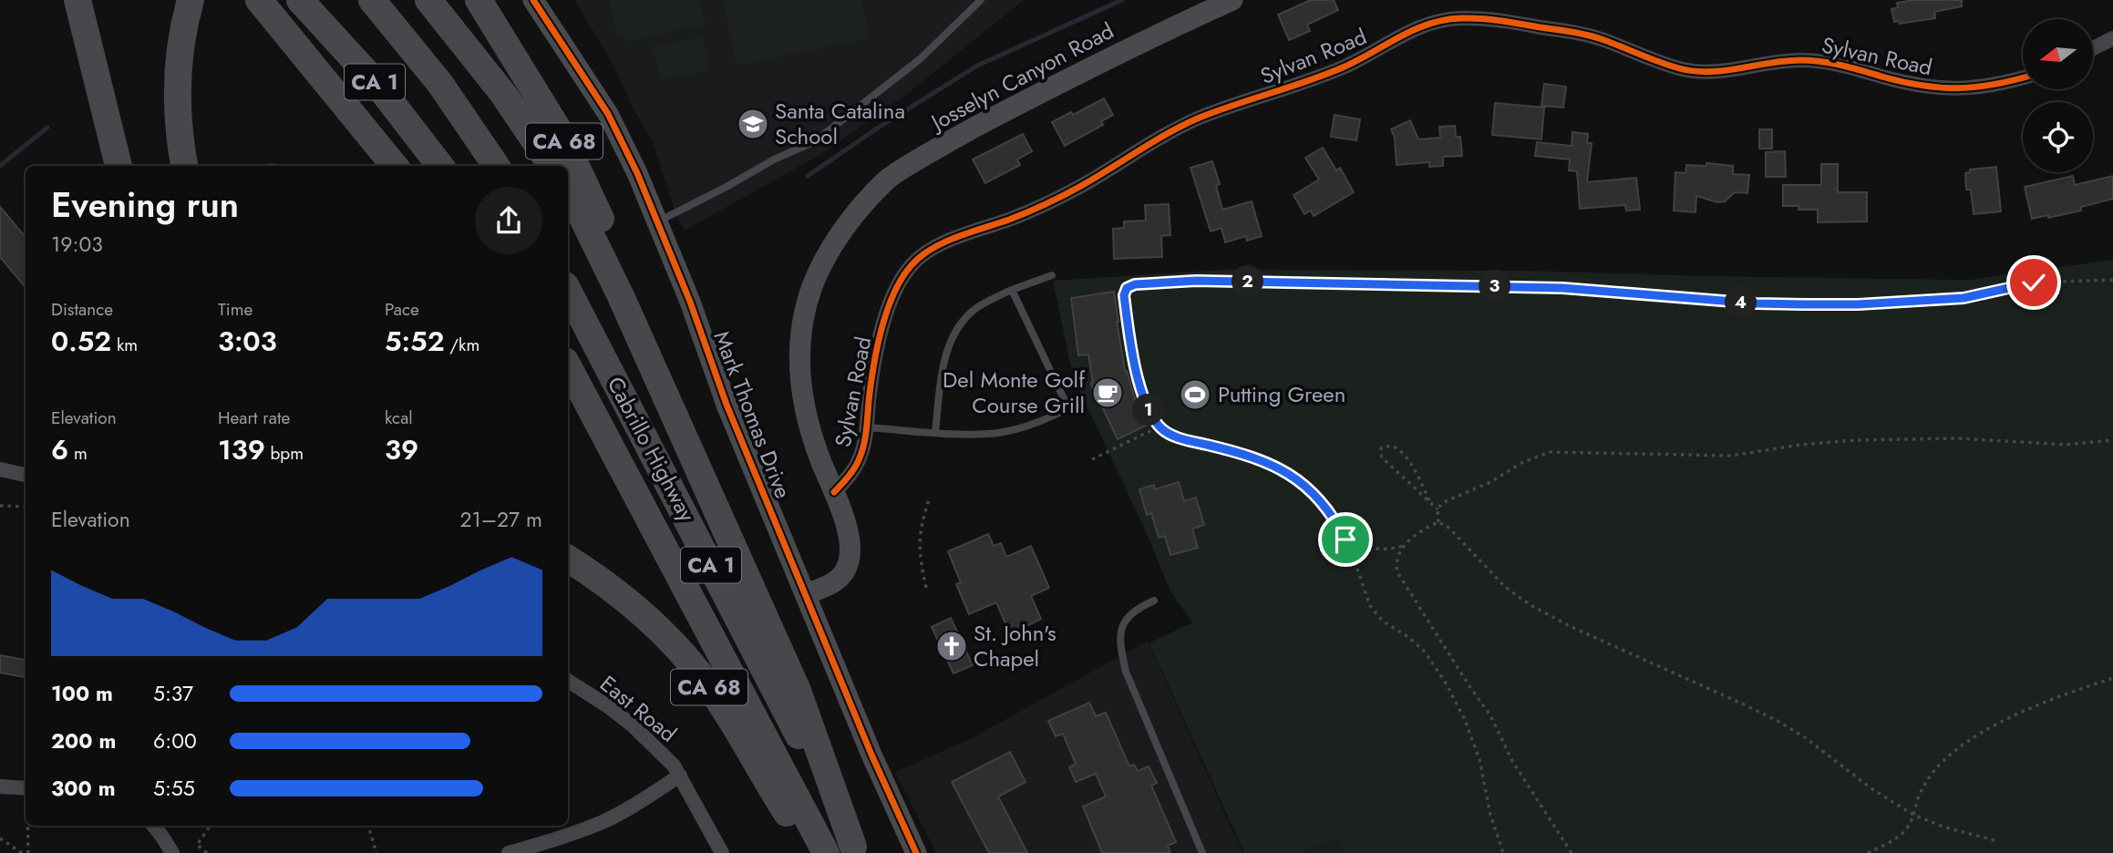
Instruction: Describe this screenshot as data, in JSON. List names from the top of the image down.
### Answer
{
  "streets": {
    "highway": ["CA 1", "CA 68", "Cabrillo Highway"],
    "street": [
      "Sylvan Road",
      "Josselyn Canyon Road",
      "Mark Thomas Drive",
      "East Road"
    ]
  },
  "crossings": [
    ["Sylvan Road", "Josselyn Canyon Road"],
    ["Josselyn Canyon Road", "Mark Thomas Drive"],
    ["CA 68", "Cabrillo Highway"]
  ],
  "places": {
    "school or university": ["Santa Catalina School"],
    "cafe": ["Del Monte Golf Course Grill"],
    "sports": ["Putting Green"],
    "church": ["St. John's Chapel"]
  },
  "north": "left",
  "page": {
    "heading": ["Evening run", "19:03"],
    "pins": [
      "2",
      "3",
      "4",
      "1"
    ],
    "stats": [
      ["Distance", "0.52 km"],
      ["Time", "3:03"],
      ["Pace", "5:52 /km"],
      ["Elevation", "6 m"],
      ["Heart rate", "139 bpm"],
      ["kcal", "39"]
    ],
    "chart": ["Elevation", "21–27 m"],
    "list": [
      {
        "name": "100 m",
        "note": "5:37"
      },
      {
        "name": "200 m",
        "note": "6:00"
      },
      {
        "name": "300 m",
        "note": "5:55"
      }
    ]
  }
}
